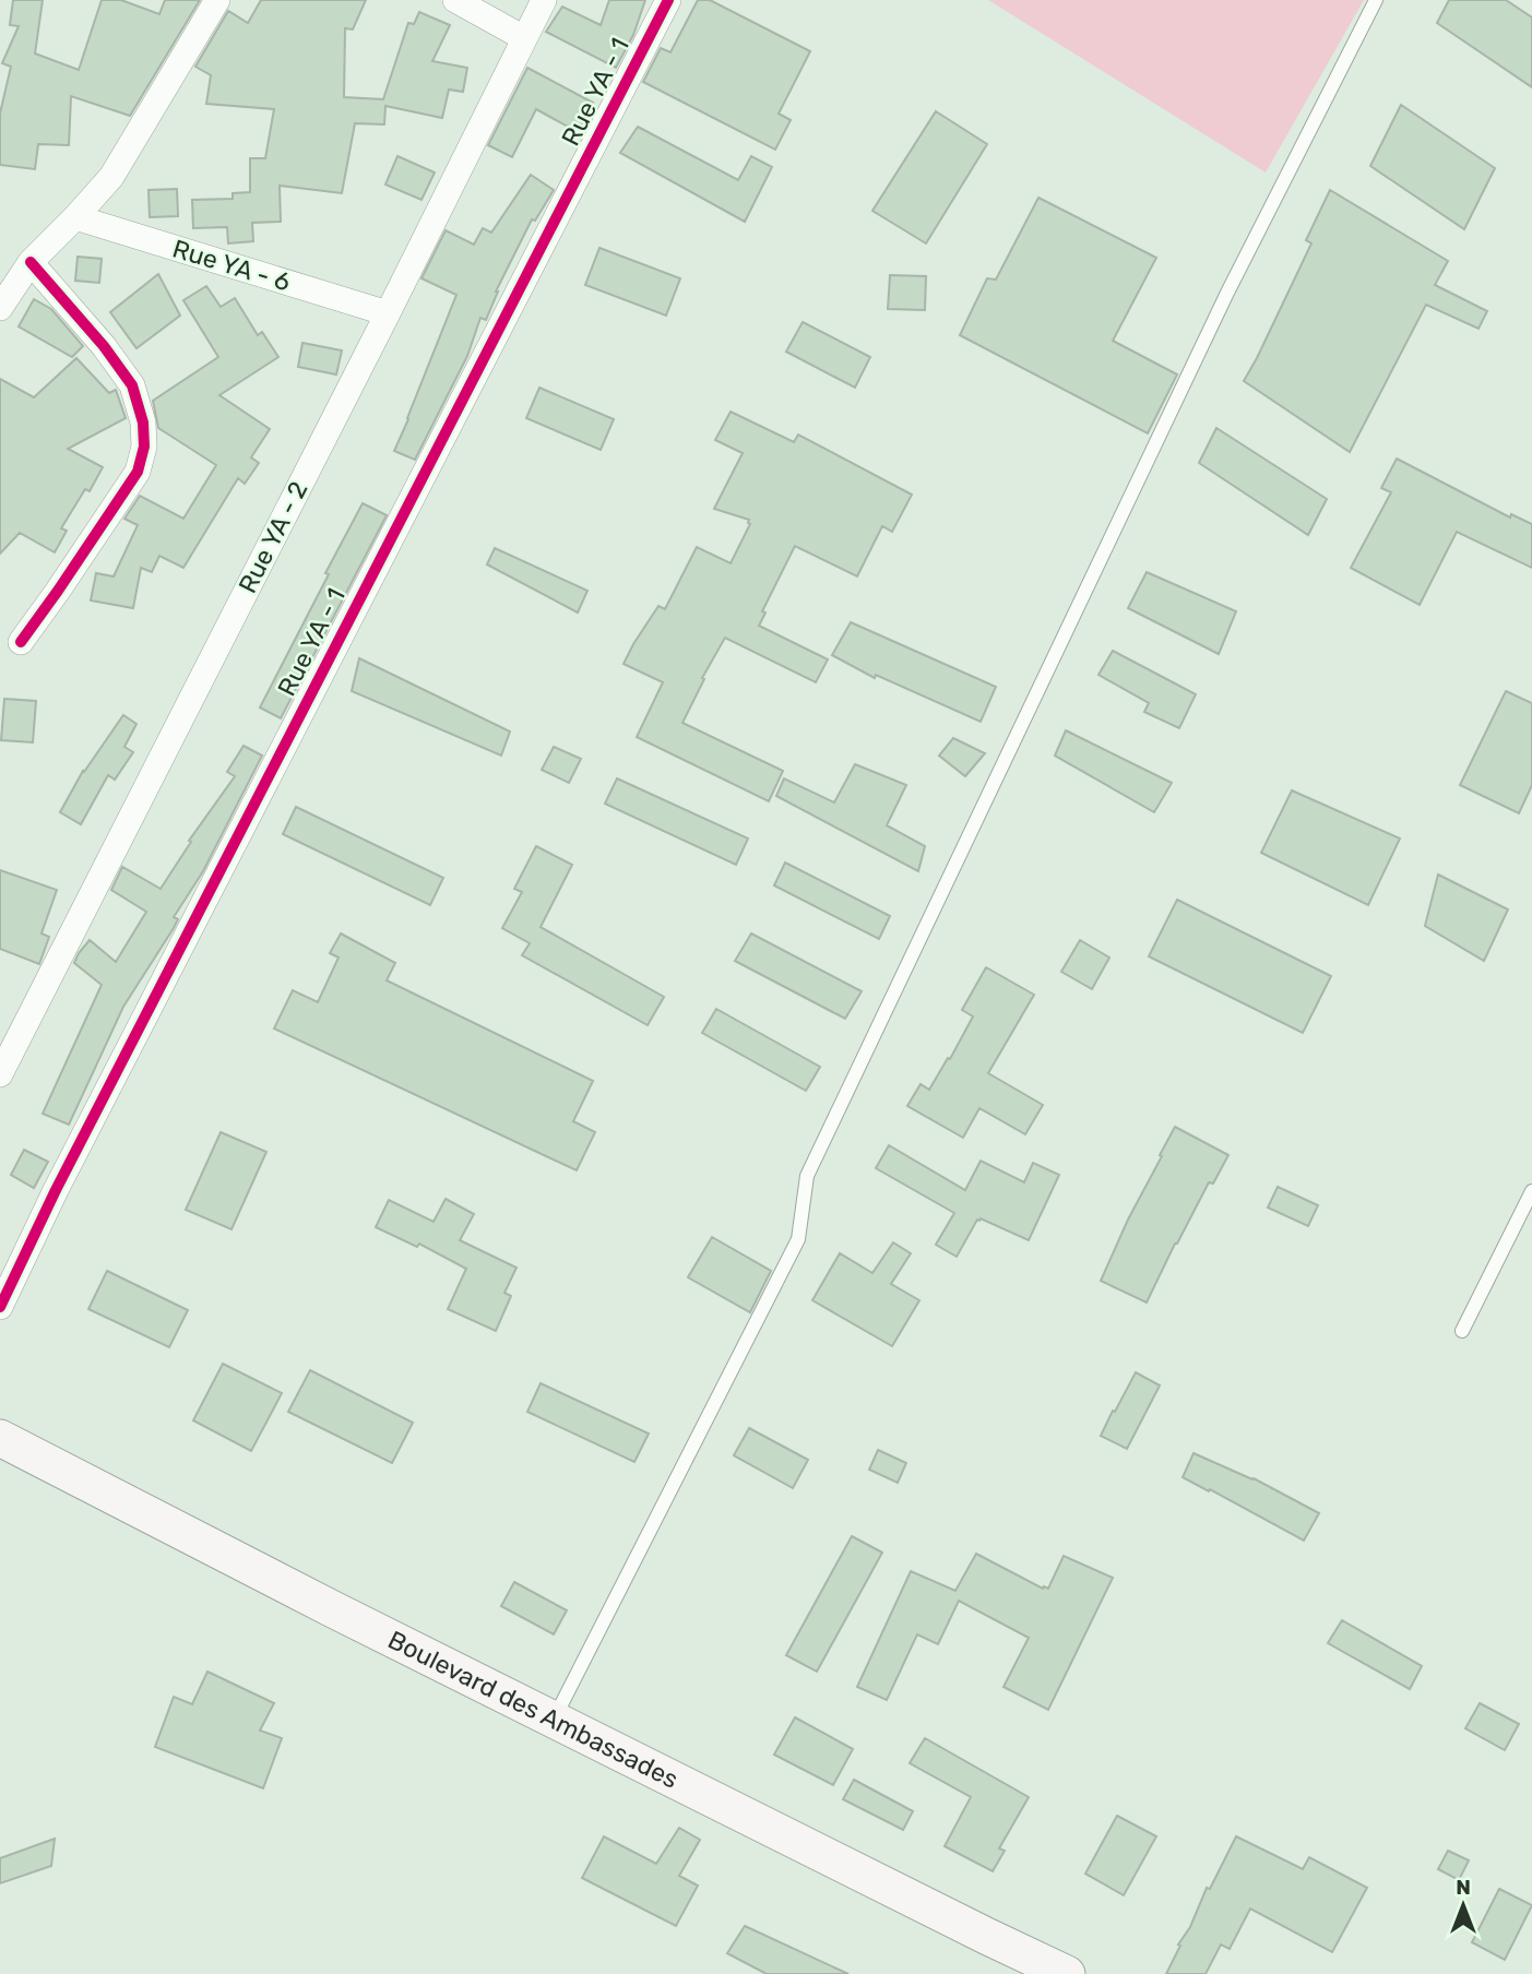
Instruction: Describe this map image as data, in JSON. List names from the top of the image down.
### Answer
{
  "streets": {
    "main road": ["Boulevard des Ambassades"],
    "street": ["Rue YA - 1", "Rue YA - 6", "Rue YA - 2"]
  },
  "crossings": [
    ["Rue YA - 6", "Rue YA - 2"]
  ],
  "north": "top"
}
